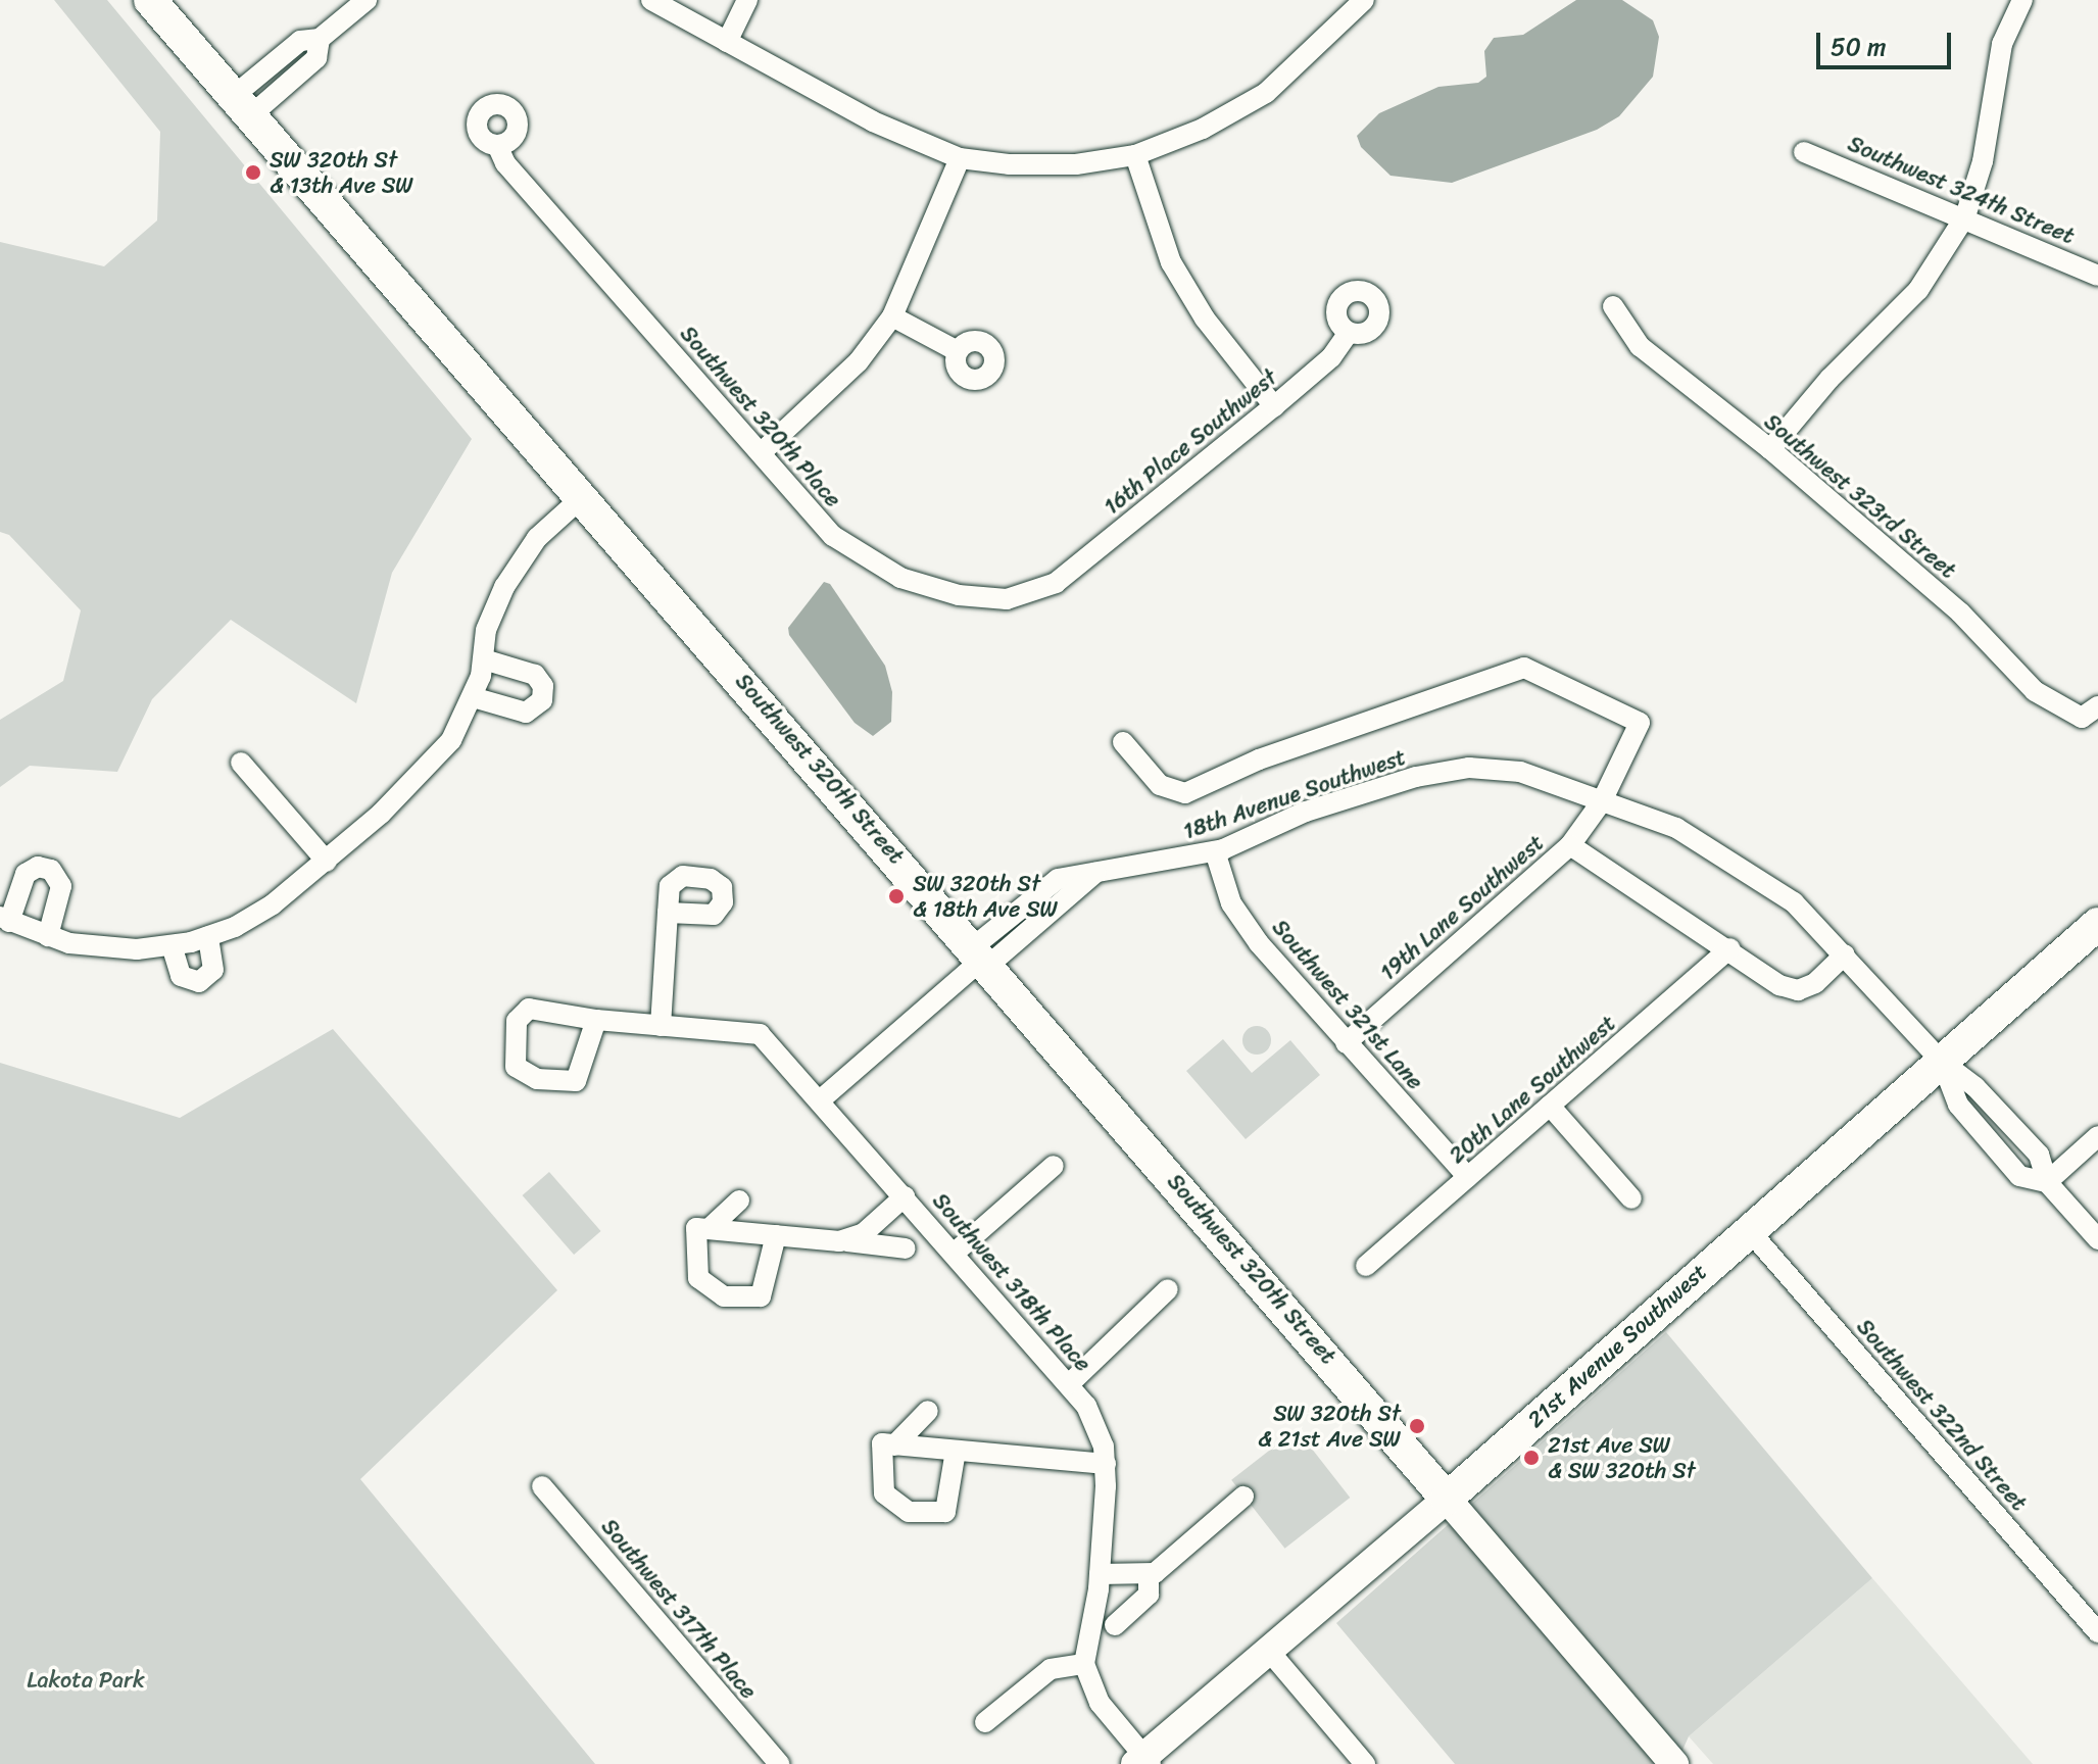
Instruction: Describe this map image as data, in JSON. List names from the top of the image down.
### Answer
{
  "streets": {
    "main road": ["Southwest 320th Street", "21st Avenue Southwest"],
    "street": [
      "Southwest 324th Street",
      "Southwest 320th Place",
      "16th Place Southwest",
      "Southwest 323rd Street",
      "18th Avenue Southwest",
      "19th Lane Southwest",
      "Southwest 321st Lane",
      "20th Lane Southwest",
      "Southwest 318th Place",
      "Southwest 322nd Street",
      "Southwest 317th Place"
    ]
  },
  "crossings": [
    ["Southwest 320th Place", "16th Place Southwest"],
    ["Southwest 320th Street", "18th Avenue Southwest"],
    ["Southwest 320th Street", "21st Avenue Southwest"],
    ["18th Avenue Southwest", "19th Lane Southwest"],
    ["18th Avenue Southwest", "Southwest 321st Lane"],
    ["18th Avenue Southwest", "Southwest 318th Place"],
    ["18th Avenue Southwest", "21st Avenue Southwest"],
    ["19th Lane Southwest", "Southwest 321st Lane"],
    ["Southwest 321st Lane", "20th Lane Southwest"],
    ["21st Avenue Southwest", "Southwest 322nd Street"]
  ],
  "parks": ["Lakota Park"],
  "places": [
    "SW 320th St & 13th Ave SW",
    "SW 320th St & 18th Ave SW",
    "SW 320th St & 21st Ave SW",
    "21st Ave SW & SW 320th St"
  ],
  "scale_bar": "50 m"
}
